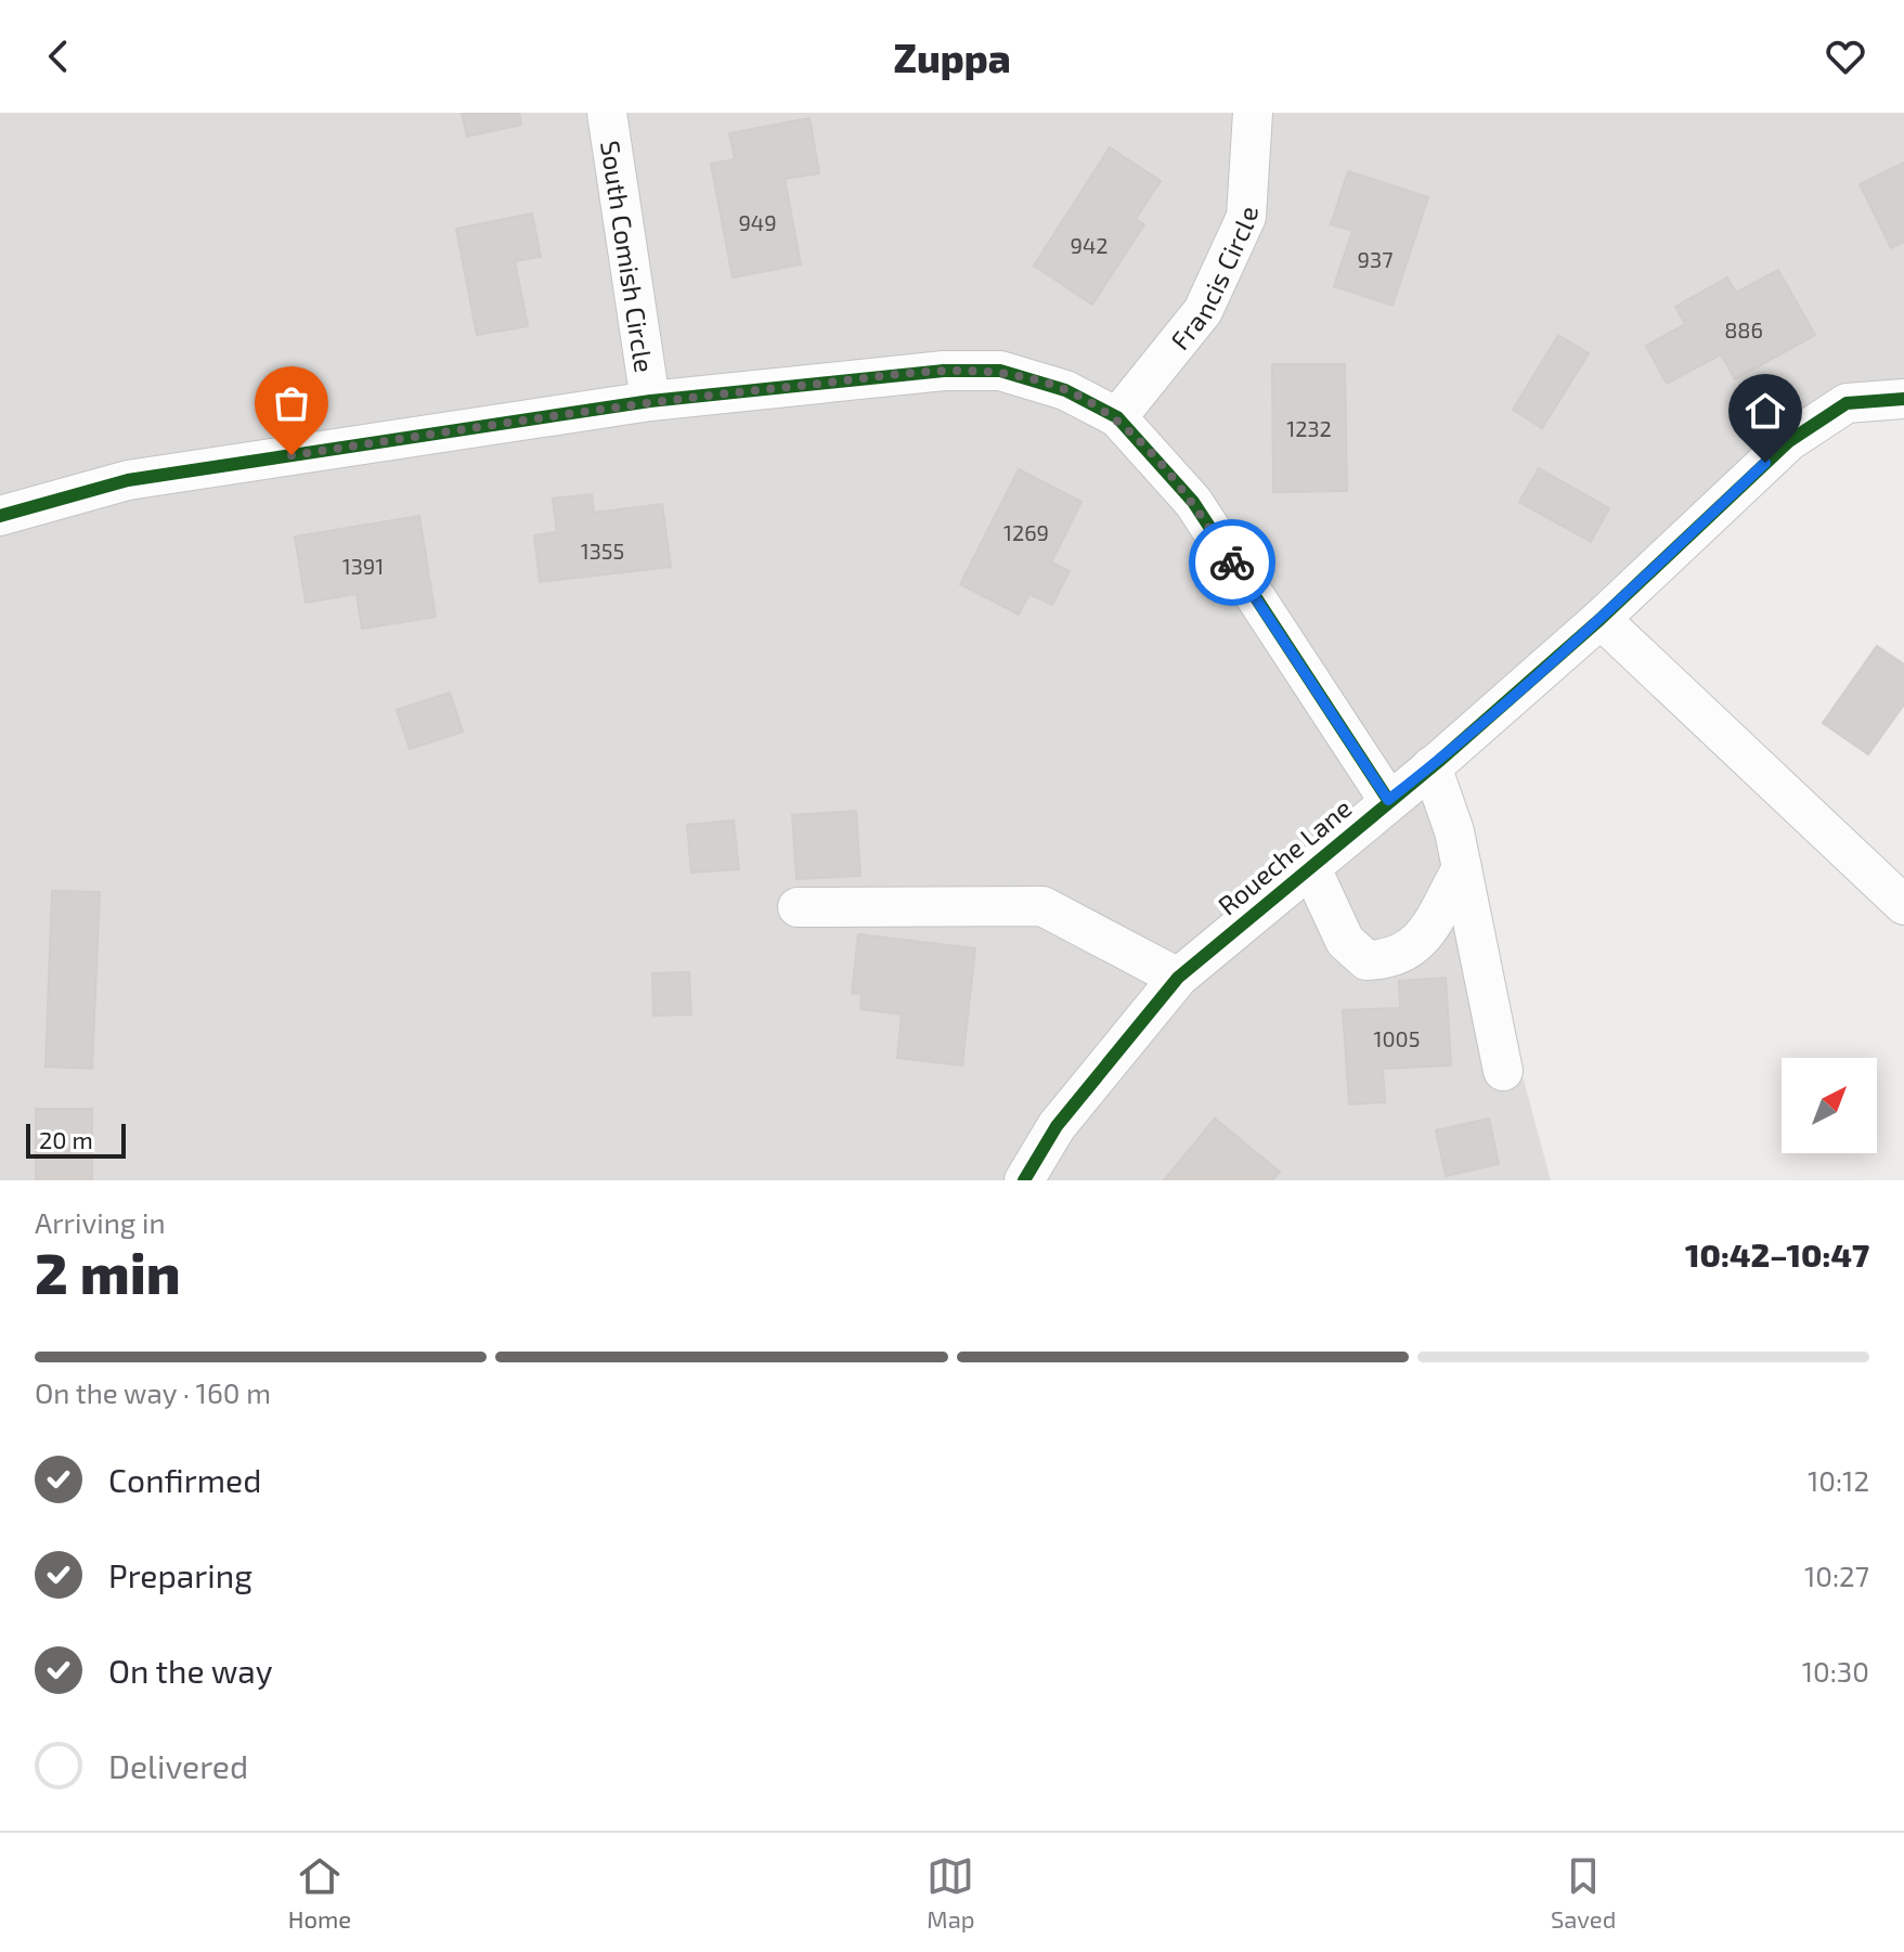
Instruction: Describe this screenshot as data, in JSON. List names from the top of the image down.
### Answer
{
  "streets": {
    "street": ["South Comish Circle", "Francis Circle", "Roueche Lane"]
  },
  "house_numbers": [
    "949",
    "942",
    "937",
    "886",
    "1232",
    "1269",
    "1355",
    "1391",
    "1005"
  ],
  "scale_bar": "20 m",
  "north": "top right",
  "page": {
    "header": "Zuppa",
    "scale": "20 m",
    "heading": ["2 min", "Arriving in", "10:42–10:47"],
    "bar": "On the way · 160 m",
    "list": [
      ["Confirmed", "10:12"],
      ["Preparing", "10:27"],
      ["On the way", "10:30"],
      "Delivered"
    ],
    "tabs": ["Home", "Map", "Saved"]
  }
}
